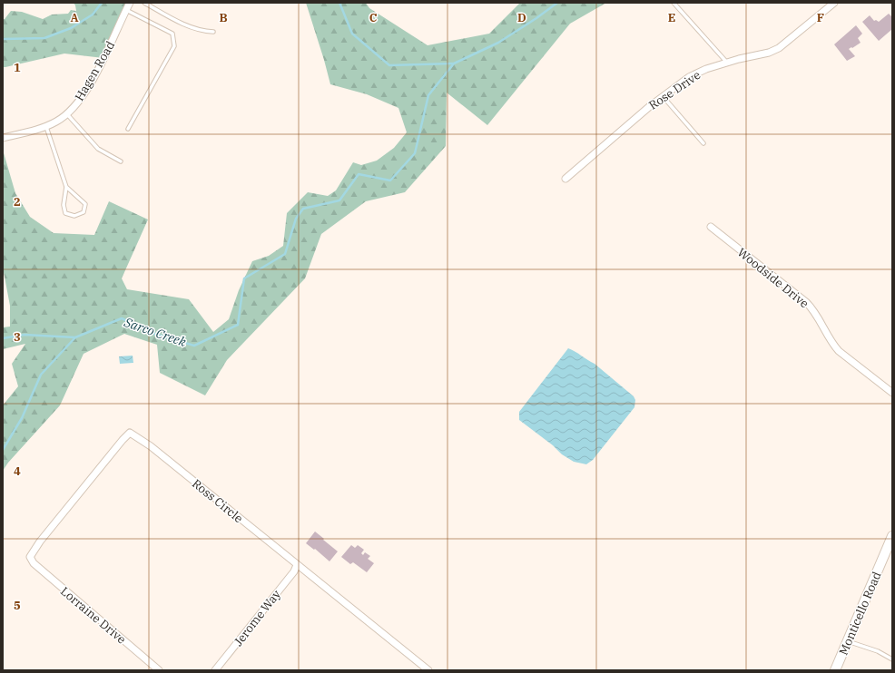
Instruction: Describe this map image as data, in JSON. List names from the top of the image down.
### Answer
{
  "streets": {
    "main road": ["Monticello Road"],
    "street": [
      "Hagen Road",
      "Rose Drive",
      "Woodside Drive",
      "Ross Circle",
      "Lorraine Drive",
      "Jerome Way"
    ]
  },
  "crossings": [
    ["Ross Circle", "Lorraine Drive"],
    ["Ross Circle", "Jerome Way"]
  ],
  "water": ["Sarco Creek"],
  "grid": {
    "columns": [
      "A",
      "B",
      "C",
      "D",
      "E",
      "F"
    ],
    "rows": [
      "1",
      "2",
      "3",
      "4",
      "5"
    ]
  }
}
